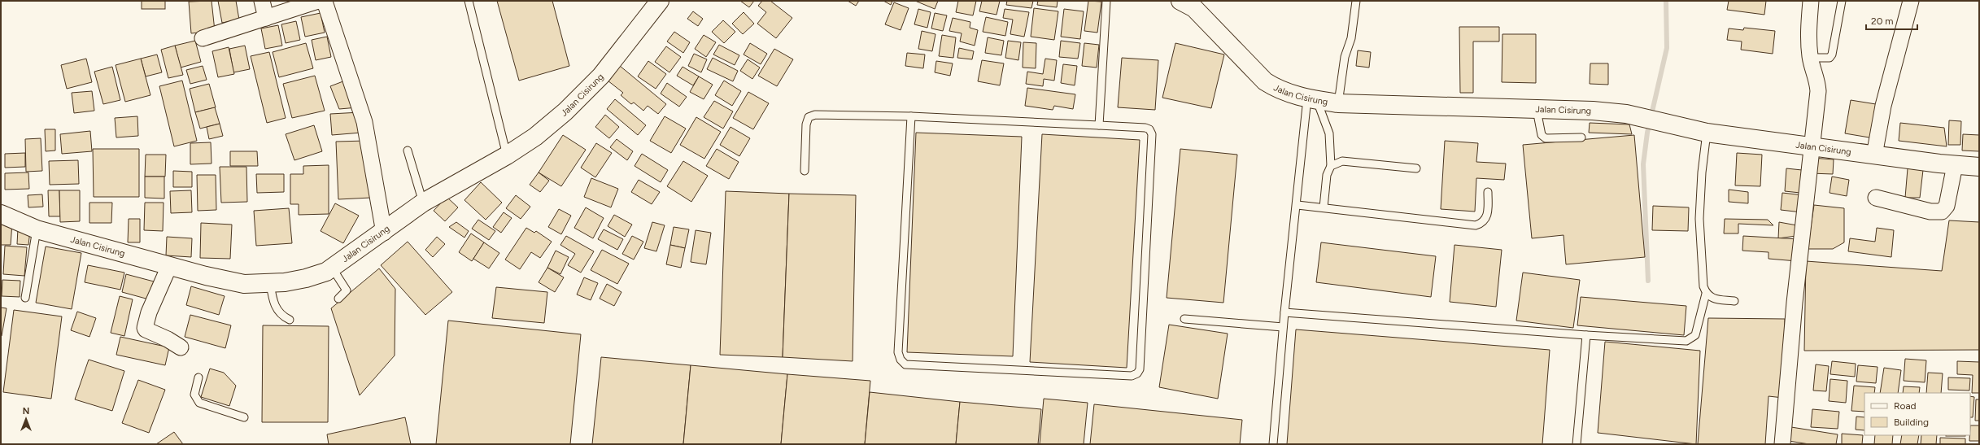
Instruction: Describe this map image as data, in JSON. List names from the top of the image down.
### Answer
{
  "streets": {
    "main road": ["Jalan Cisirung"]
  },
  "legend": ["Road", "Building"],
  "scale_bar": "20 m",
  "north": "top"
}
